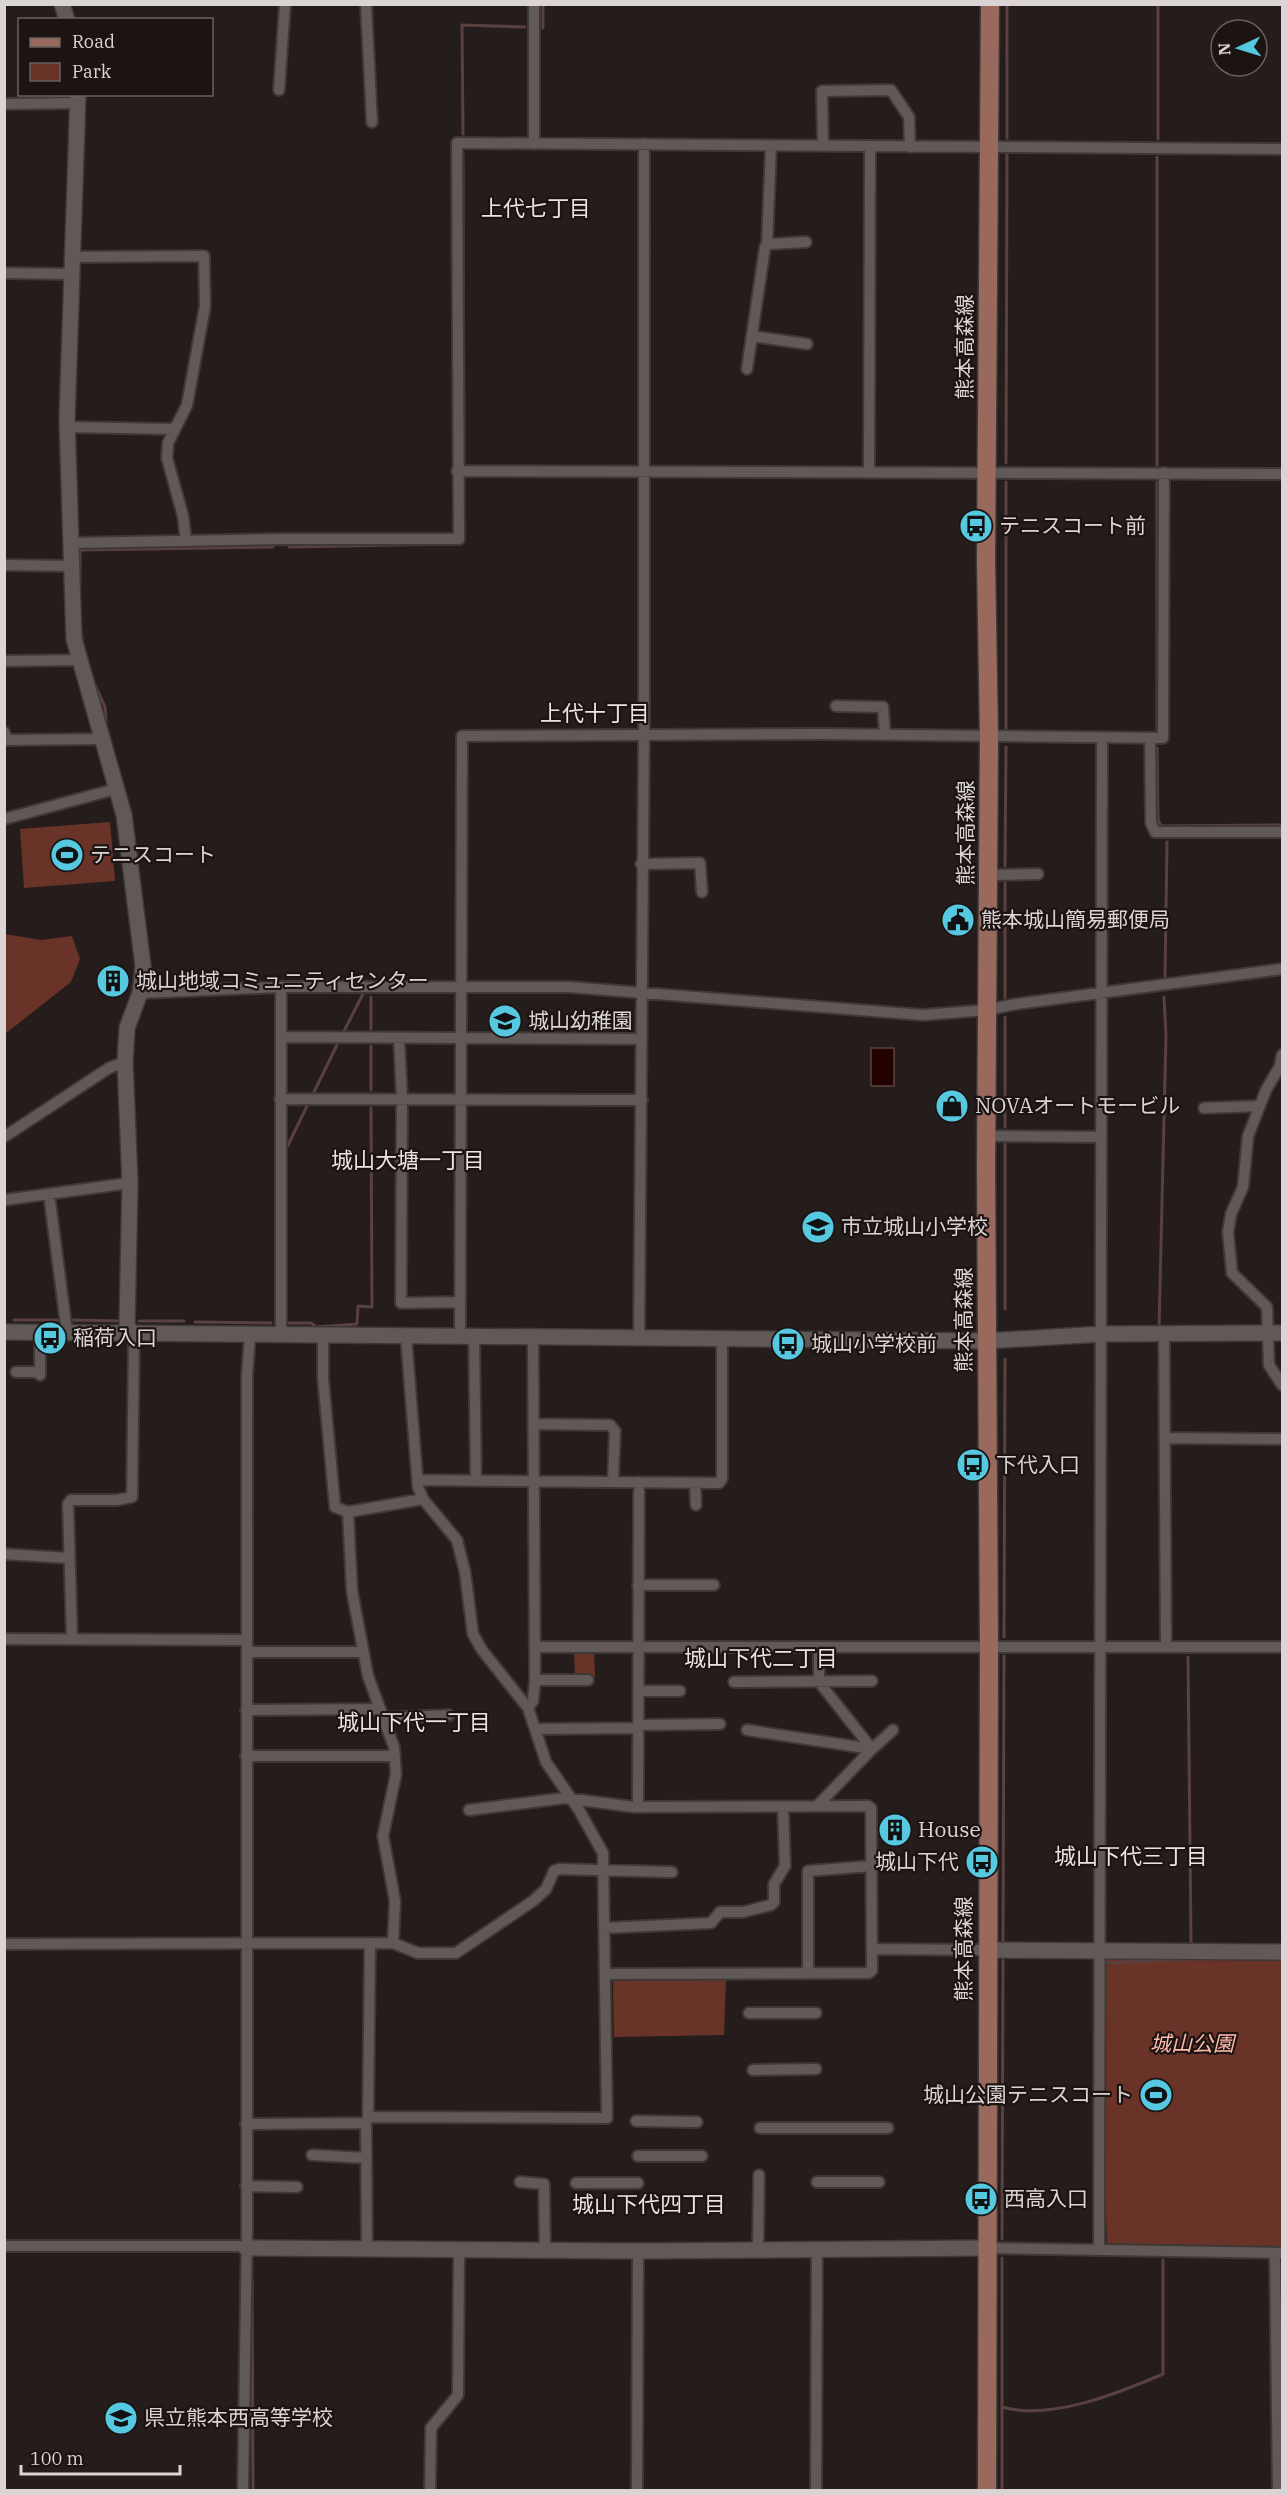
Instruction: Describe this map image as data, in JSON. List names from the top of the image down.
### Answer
{
  "streets": {
    "main road": ["熊本高森線"]
  },
  "districts": [
    "上代七丁目",
    "上代十丁目",
    "城山大塘一丁目",
    "城山下代二丁目",
    "城山下代一丁目",
    "城山下代三丁目",
    "城山下代四丁目"
  ],
  "parks": ["城山公園"],
  "places": {
    "bus stop": [
      "テニスコート前",
      "稲荷入口",
      "城山小学校前",
      "下代入口",
      "城山下代",
      "西高入口"
    ],
    "sports": ["テニスコート", "城山公園テニスコート"],
    "public building": ["熊本城山簡易郵便局"],
    "building": ["城山地域コミュニティセンター", "House"],
    "school or university": ["城山幼稚園", "市立城山小学校", "県立熊本西高等学校"],
    "shop": ["NOVAオートモービル"]
  },
  "legend": ["Road", "Park"],
  "scale_bar": "100 m",
  "north": "left"
}
